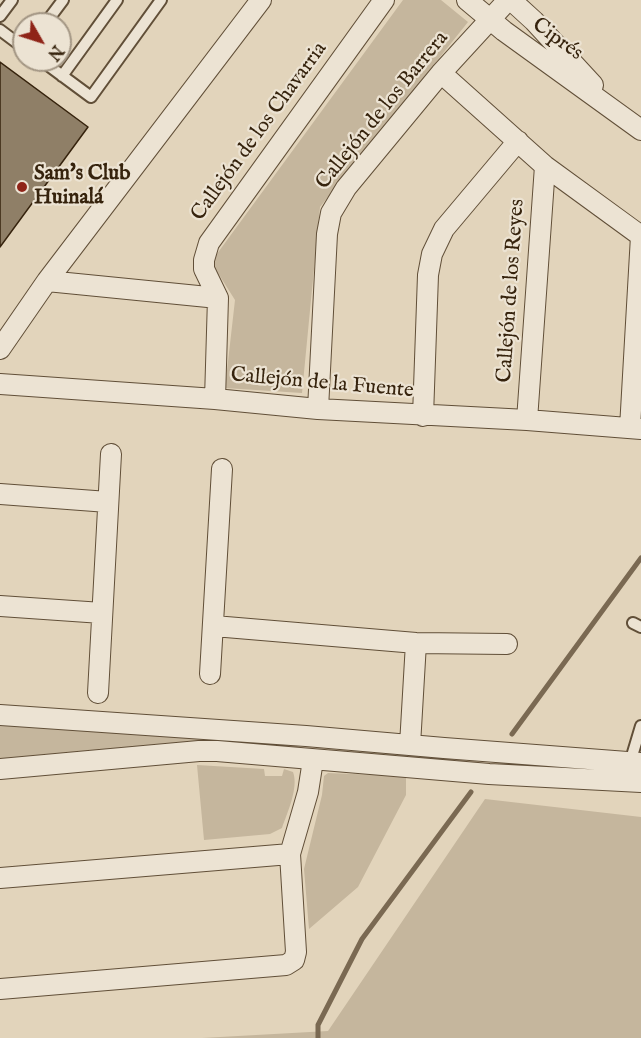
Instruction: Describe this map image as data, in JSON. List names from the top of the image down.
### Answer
{
  "streets": {
    "street": [
      "Ciprés",
      "Callejón de los Barrera",
      "Callejón de los Chavarria",
      "Callejón de los Reyes",
      "Callejón de la Fuente"
    ]
  },
  "crossings": [
    ["Ciprés", "Callejón de los Barrera"],
    ["Callejón de los Barrera", "Callejón de la Fuente"],
    ["Callejón de los Chavarria", "Callejón de la Fuente"],
    ["Callejón de los Reyes", "Callejón de la Fuente"]
  ],
  "places": ["Sam's Club Huinalá"],
  "north": "bottom right"
}
